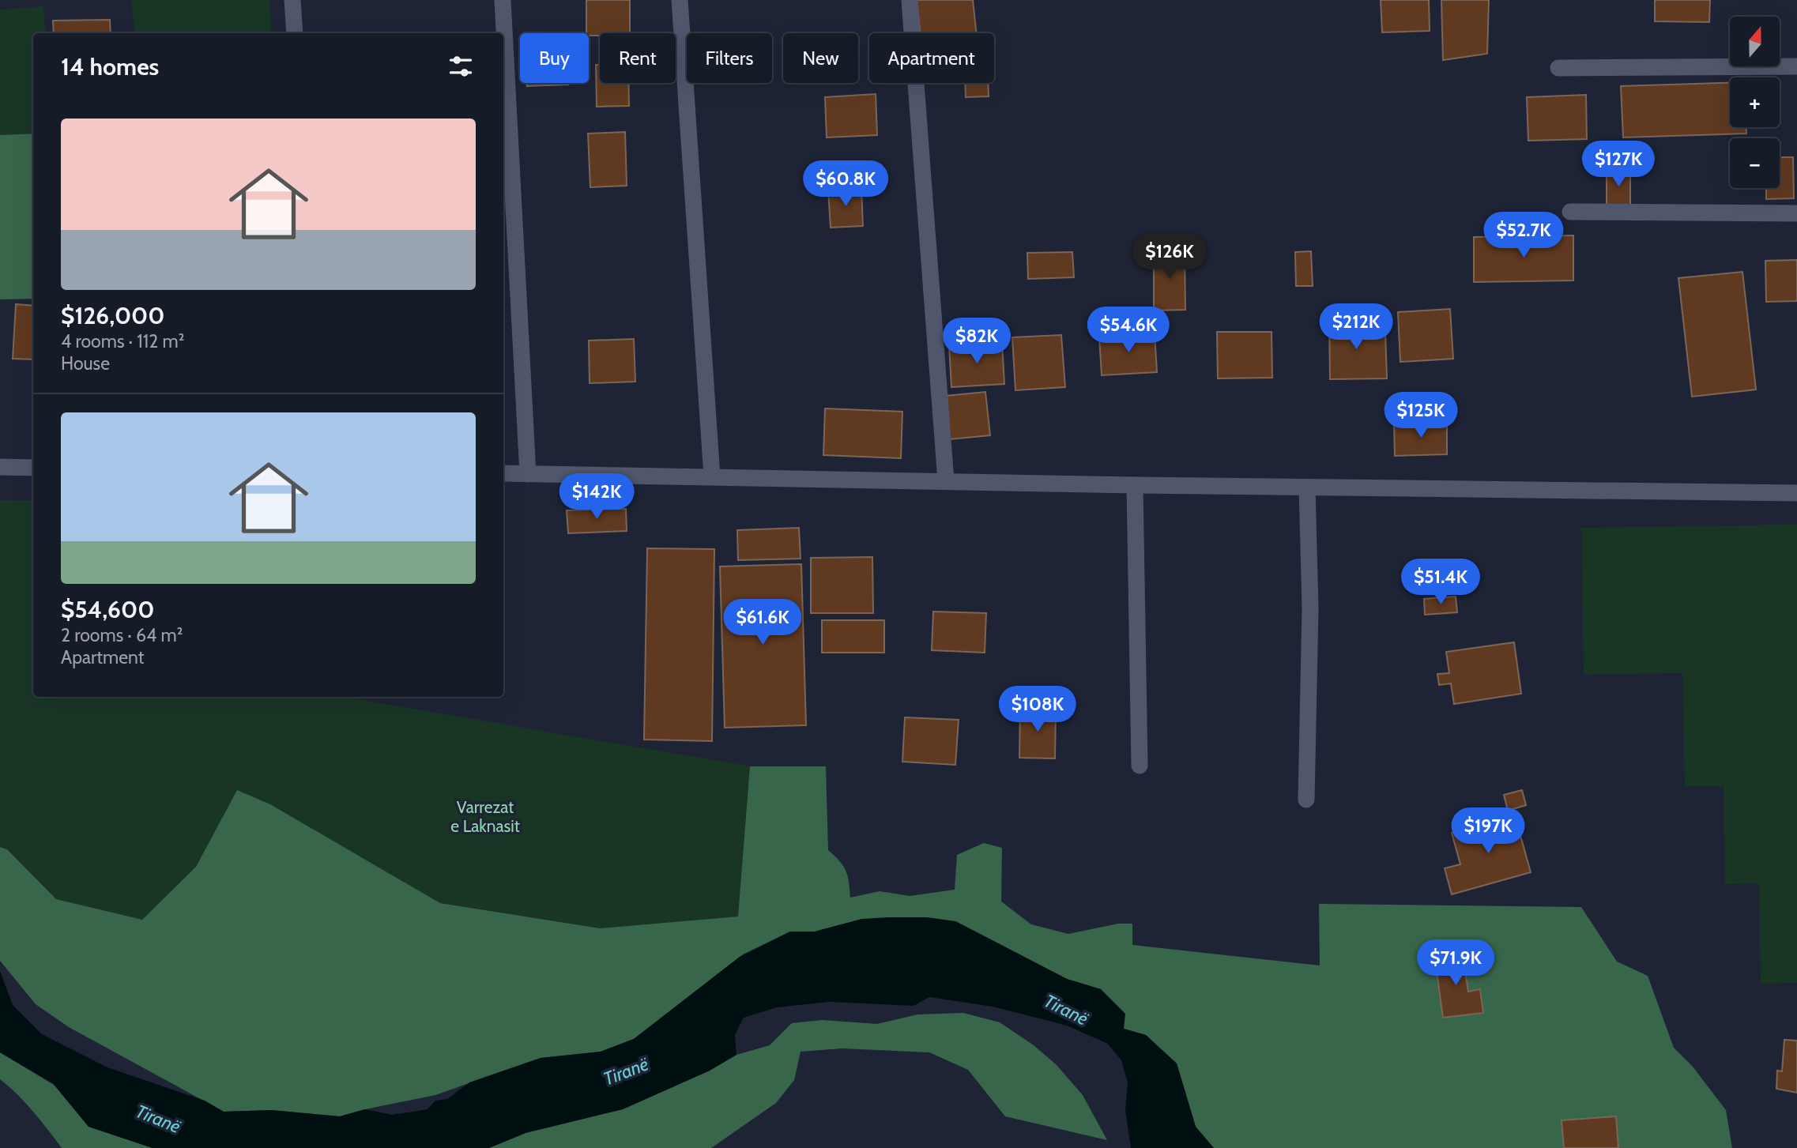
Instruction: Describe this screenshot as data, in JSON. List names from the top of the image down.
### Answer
{
  "water": ["Tiranë"],
  "parks": ["Varrezat e Laknasit"],
  "north": "top",
  "page": {
    "map_buttons": ["+", "−"],
    "chip": [
      "Buy",
      "Rent",
      "Filters",
      "New",
      "Apartment"
    ],
    "heading": "14 homes",
    "list": [
      {
        "name": "$126,000",
        "note": "4 rooms · 112 m² · House"
      },
      {
        "name": "$54,600",
        "note": "2 rooms · 64 m² · Apartment"
      }
    ],
    "price": [
      "$127K",
      "$60.8K",
      "$52.7K",
      "$126K",
      "$212K",
      "$54.6K",
      "$82K",
      "$125K",
      "$142K",
      "$51.4K",
      "$61.6K",
      "$108K",
      "$197K",
      "$71.9K"
    ]
  }
}
